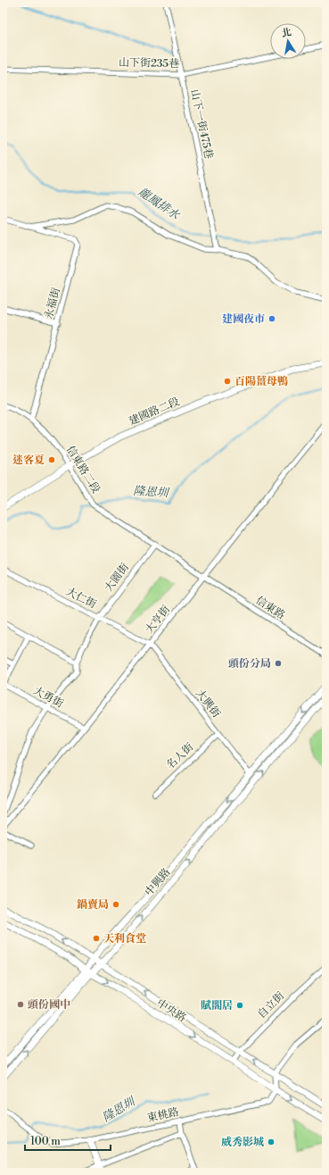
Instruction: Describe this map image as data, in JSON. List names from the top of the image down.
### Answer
{
  "streets": {
    "street": [
      "山下街235巷",
      "山下一街475巷",
      "永福街",
      "建國路二段",
      "信東路二段",
      "大園街",
      "大仁街",
      "信東路",
      "大亨街",
      "大勇街",
      "大興街",
      "名人街",
      "中興路",
      "自立街",
      "中央路",
      "東桃路"
    ]
  },
  "crossings": [
    ["山下街235巷", "山下一街475巷"],
    ["永福街", "信東路二段"],
    ["建國路二段", "信東路二段"],
    ["信東路二段", "大園街"],
    ["信東路二段", "信東路"],
    ["信東路二段", "大亨街"],
    ["大園街", "大仁街"],
    ["大園街", "大勇街"],
    ["大仁街", "大亨街"],
    ["大仁街", "大興街"],
    ["信東路", "大亨街"],
    ["大亨街", "大勇街"],
    ["大亨街", "大興街"],
    ["大興街", "名人街"],
    ["大興街", "中興路"],
    ["中興路", "中央路"],
    ["自立街", "中央路"],
    ["中央路", "東桃路"]
  ],
  "water": ["龍鳳排水", "隆恩圳"],
  "places": [
    "建國夜市",
    "百陽薑母鴨",
    "迷客夏",
    "頭份分局",
    "鍋賣局",
    "天利食堂",
    "頭份國中",
    "賦閣居",
    "威秀影城"
  ],
  "scale_bar": "100 m",
  "north": "top"
}
